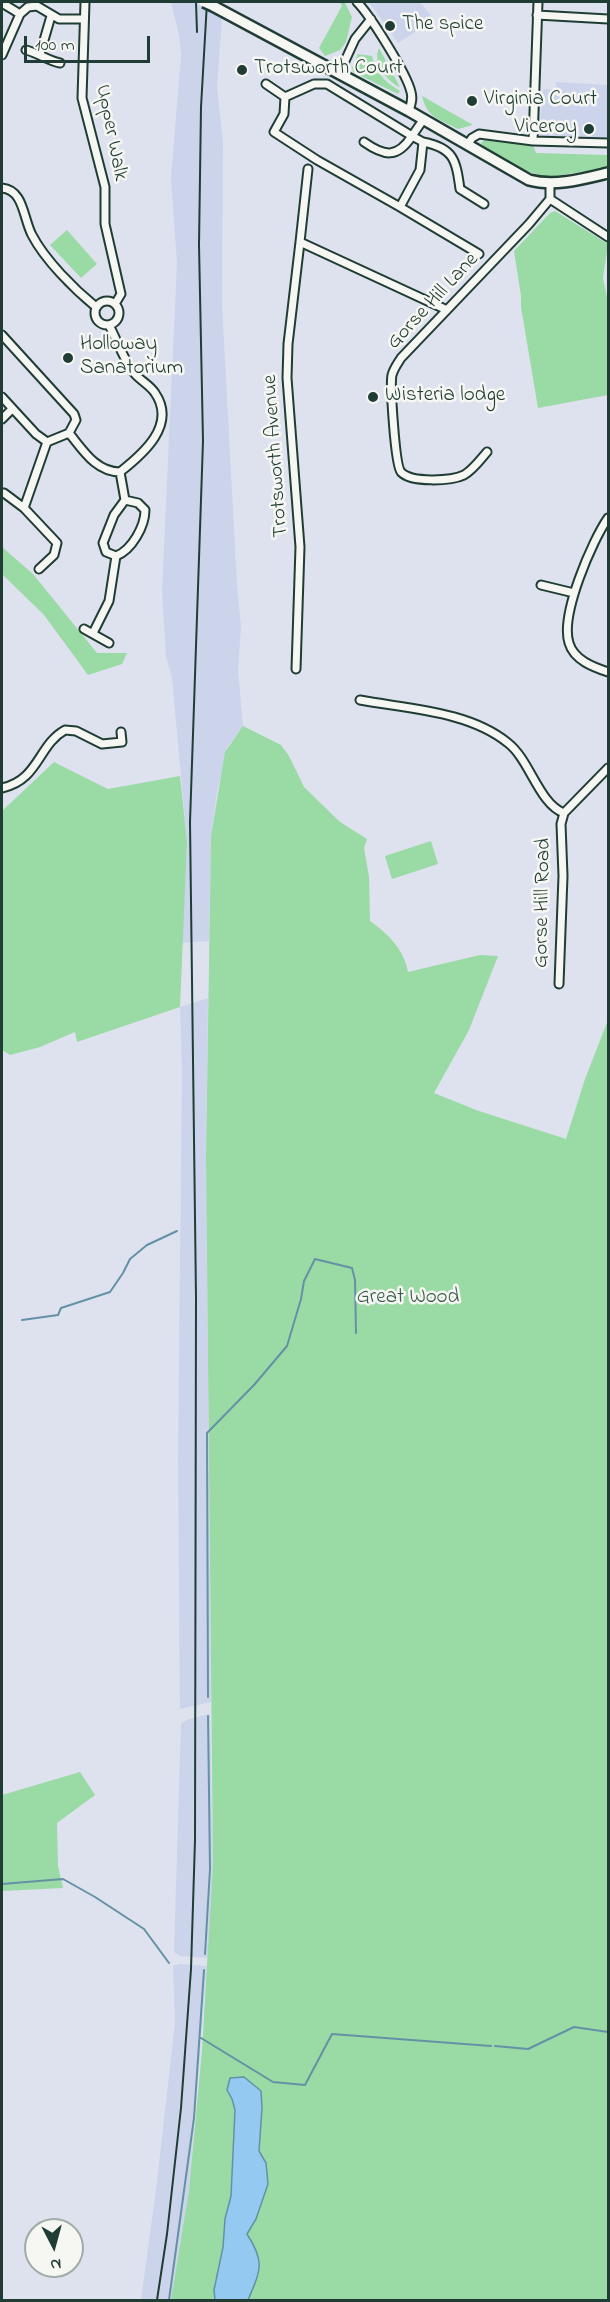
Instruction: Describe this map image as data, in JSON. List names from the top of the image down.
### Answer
{
  "streets": {
    "street": [
      "Upper Walk",
      "Gorse Hill Lane",
      "Trotsworth Avenue",
      "Gorse Hill Road"
    ]
  },
  "parks": ["Great Wood"],
  "places": [
    "The spice",
    "Trotsworth Court",
    "Virginia Court",
    "Viceroy",
    "Holloway Sanatorium",
    "Wisteria lodge"
  ],
  "scale_bar": "100 m",
  "north": "bottom"
}
